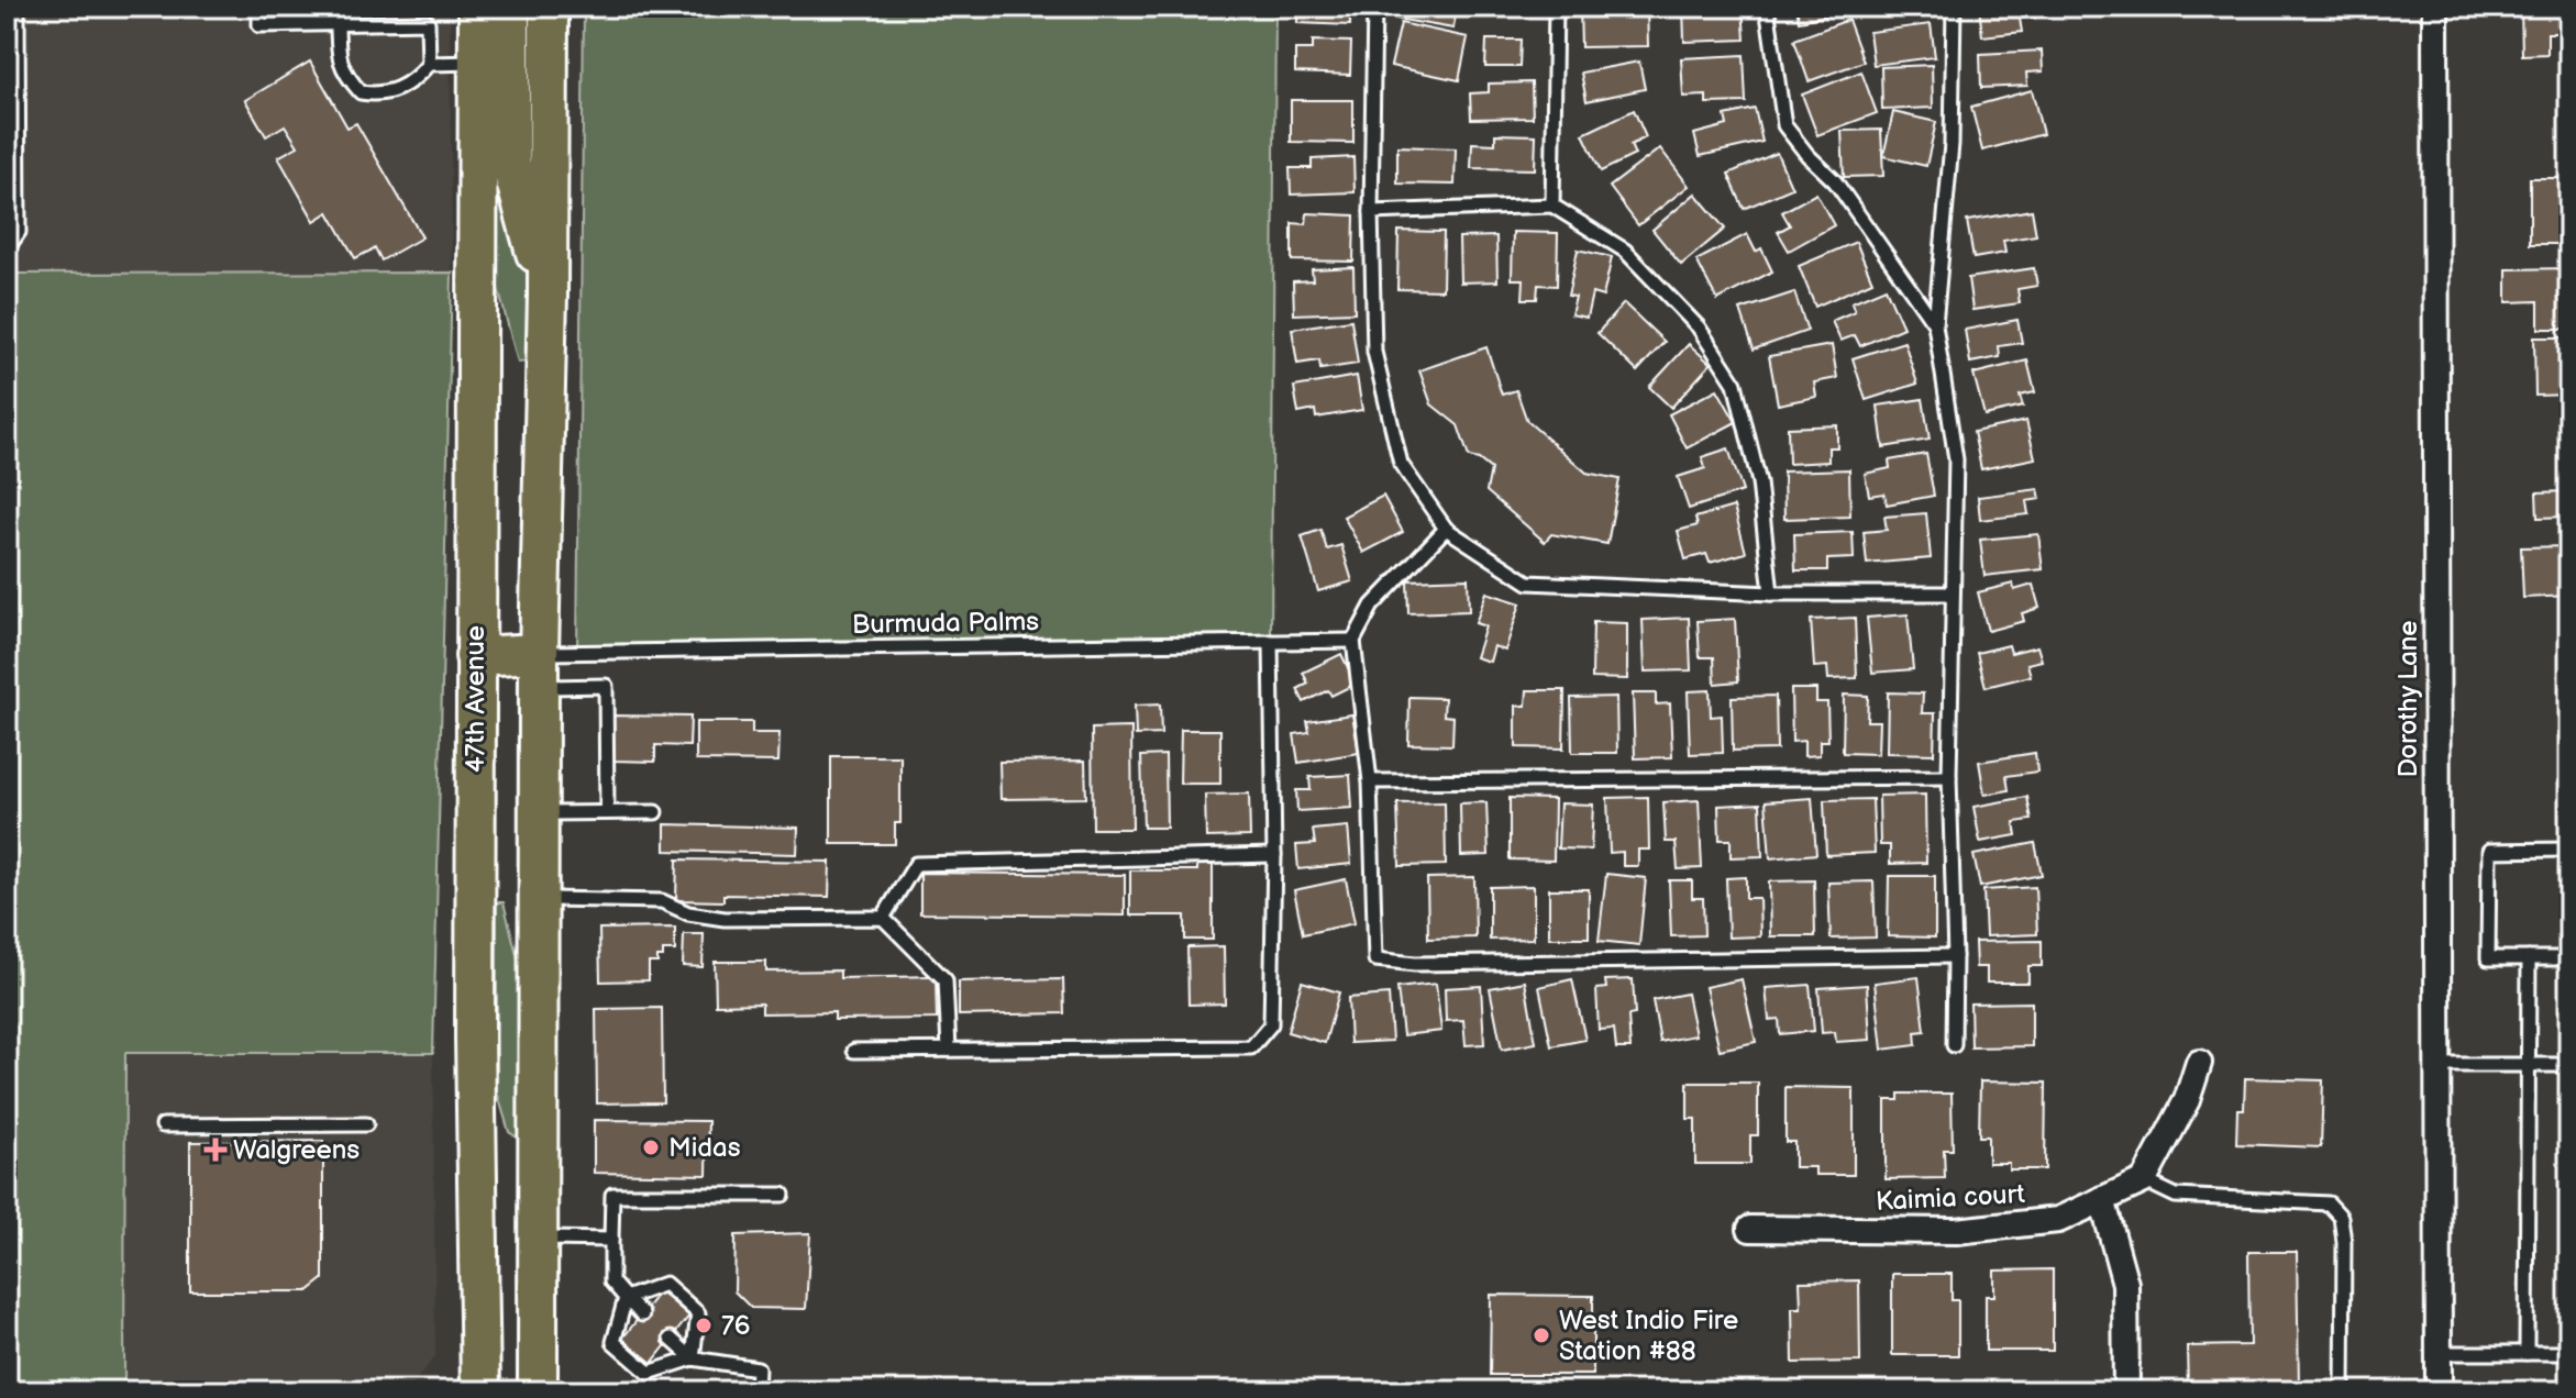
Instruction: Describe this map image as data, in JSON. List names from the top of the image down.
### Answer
{
  "streets": {
    "main road": ["47th Avenue"],
    "street": ["Dorothy Lane", "Kaimia court"],
    "lane": ["Burmuda Palms"]
  },
  "places": {
    "other": ["Midas", "76", "West Indio Fire Station #88"],
    "health": ["Walgreens"]
  }
}
